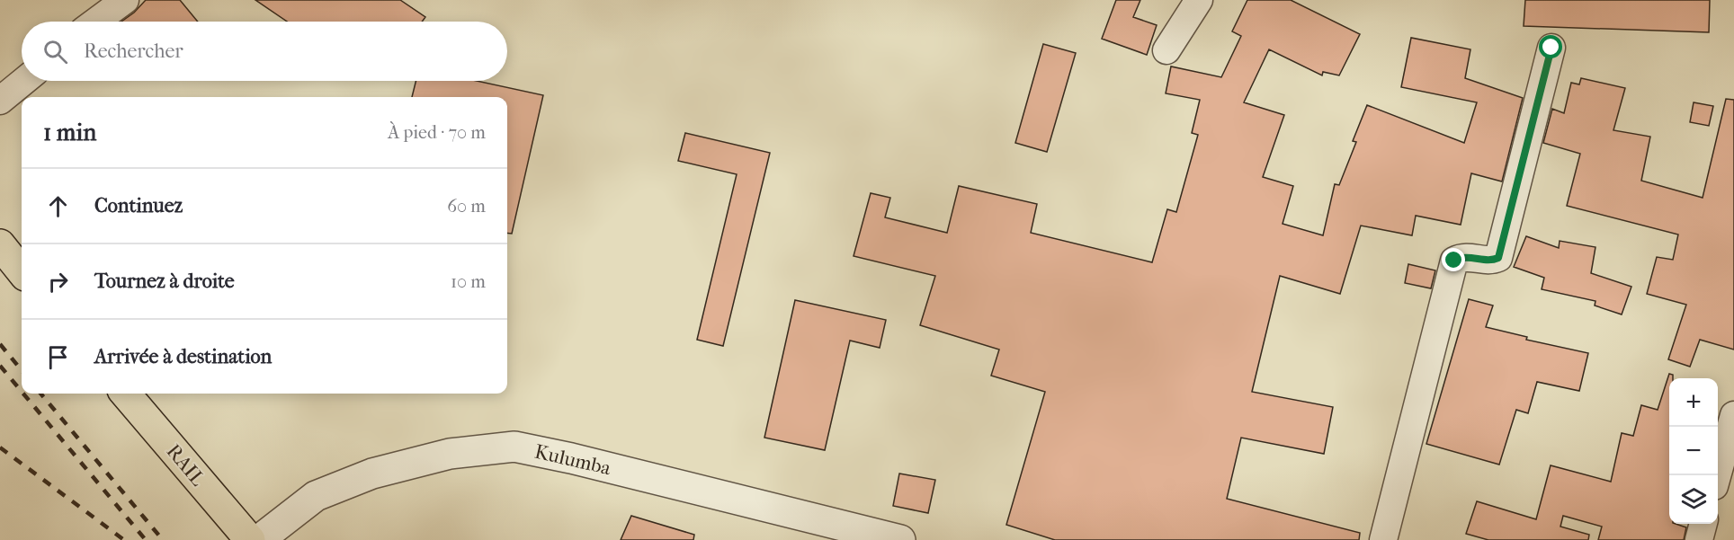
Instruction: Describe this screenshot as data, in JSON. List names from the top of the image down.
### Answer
{
  "streets": {
    "main road": ["RAIL"],
    "street": ["Kulumba"]
  },
  "page": {
    "search": "Rechercher",
    "heading": ["1 min", "À pied · 70 m"],
    "list": [
      ["Continuez", "60 m"],
      ["Tournez à droite", "10 m"],
      "Arrivée à destination"
    ],
    "map_buttons": ["+", "−"]
  }
}
